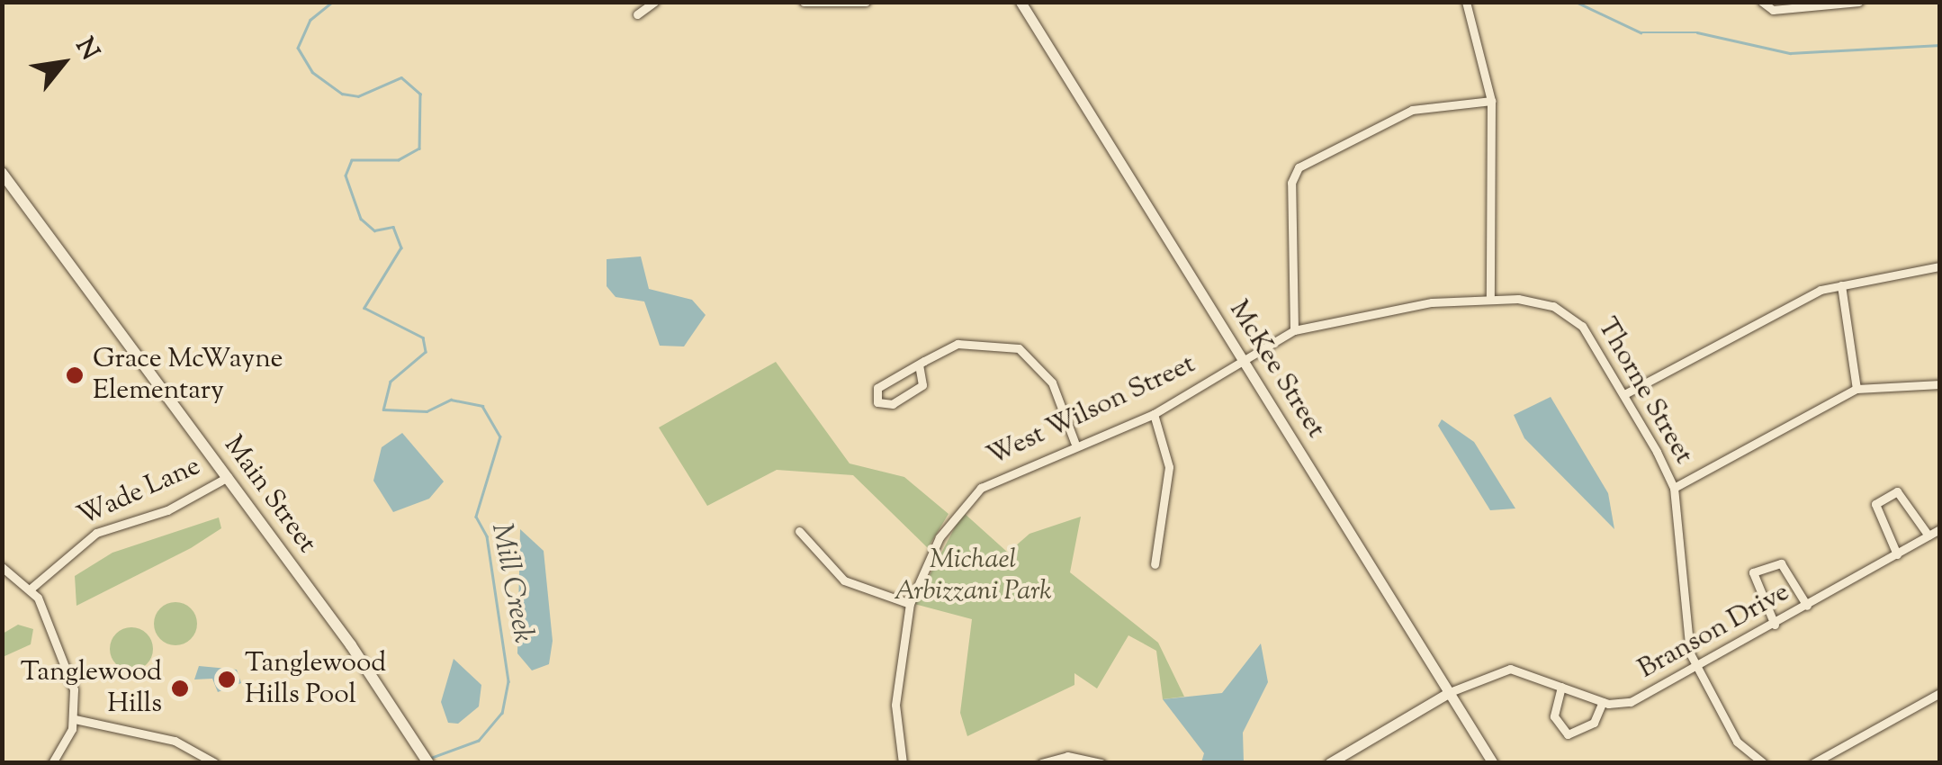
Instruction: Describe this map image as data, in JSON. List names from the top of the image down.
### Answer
{
  "streets": {
    "main road": ["Main Street"],
    "street": [
      "McKee Street",
      "Thorne Street",
      "West Wilson Street",
      "Wade Lane",
      "Branson Drive"
    ]
  },
  "crossings": [
    ["McKee Street", "Thorne Street"],
    ["McKee Street", "West Wilson Street"],
    ["McKee Street", "Branson Drive"],
    ["Thorne Street", "West Wilson Street"],
    ["Thorne Street", "Branson Drive"],
    ["Wade Lane", "Main Street"]
  ],
  "water": ["Mill Creek"],
  "parks": ["Michael Arbizzani Park"],
  "places": ["Grace McWayne Elementary", "Tanglewood Hills Pool", "Tanglewood Hills"],
  "north": "top right"
}
